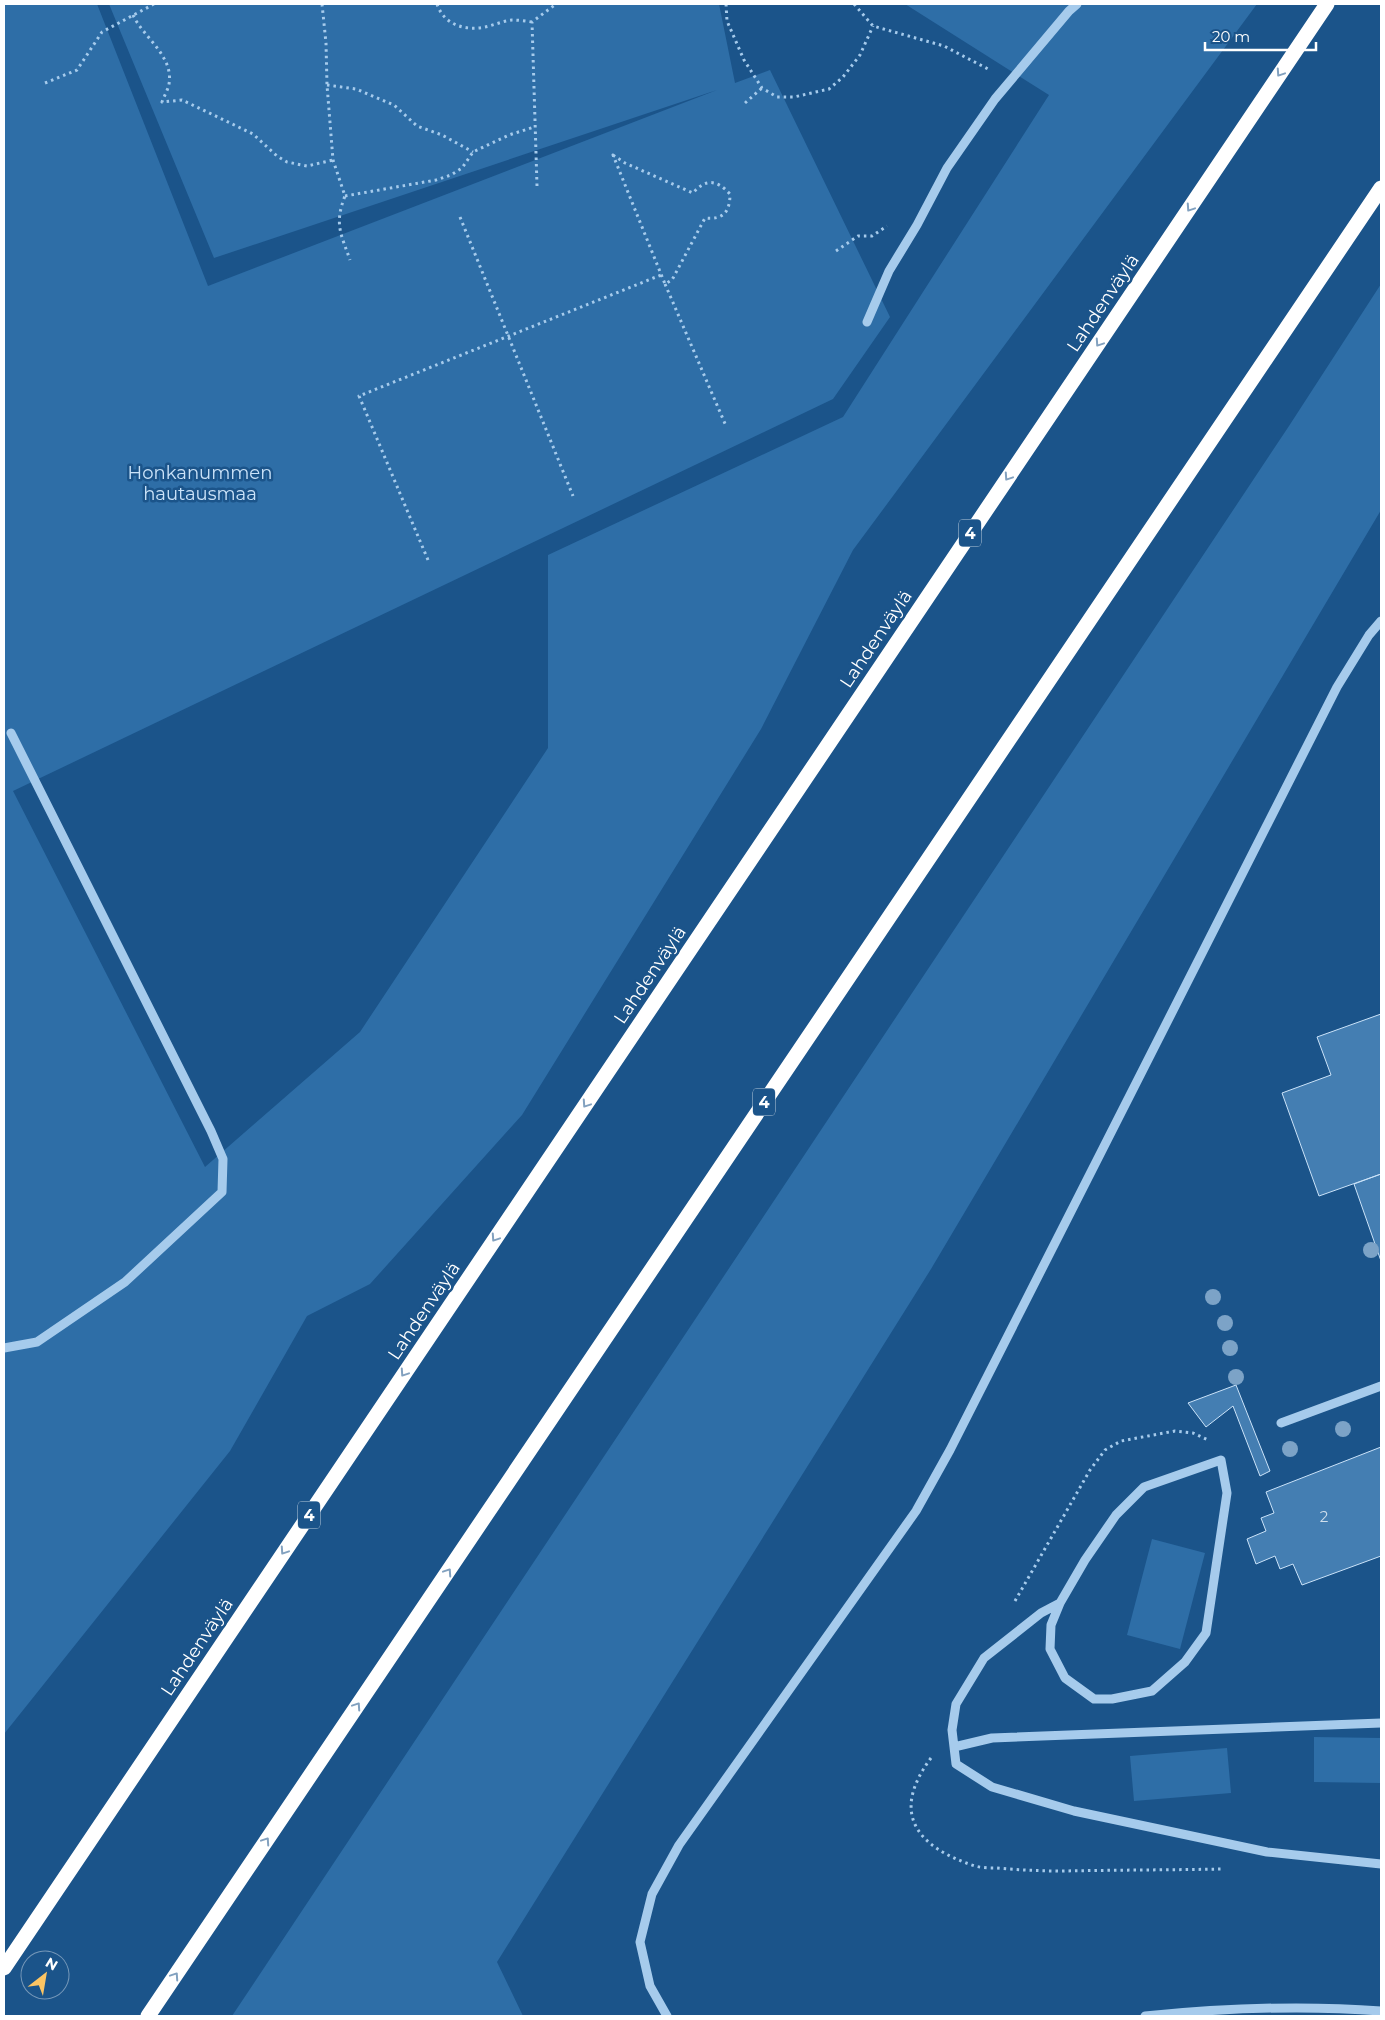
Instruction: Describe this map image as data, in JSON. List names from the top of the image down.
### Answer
{
  "streets": {
    "highway": ["Lahdenväylä", "4"]
  },
  "one_way": ["Lahdenväylä"],
  "parks": ["Honkanummen hautausmaa"],
  "house_numbers": ["2"],
  "scale_bar": "20 m",
  "north": "top right"
}
